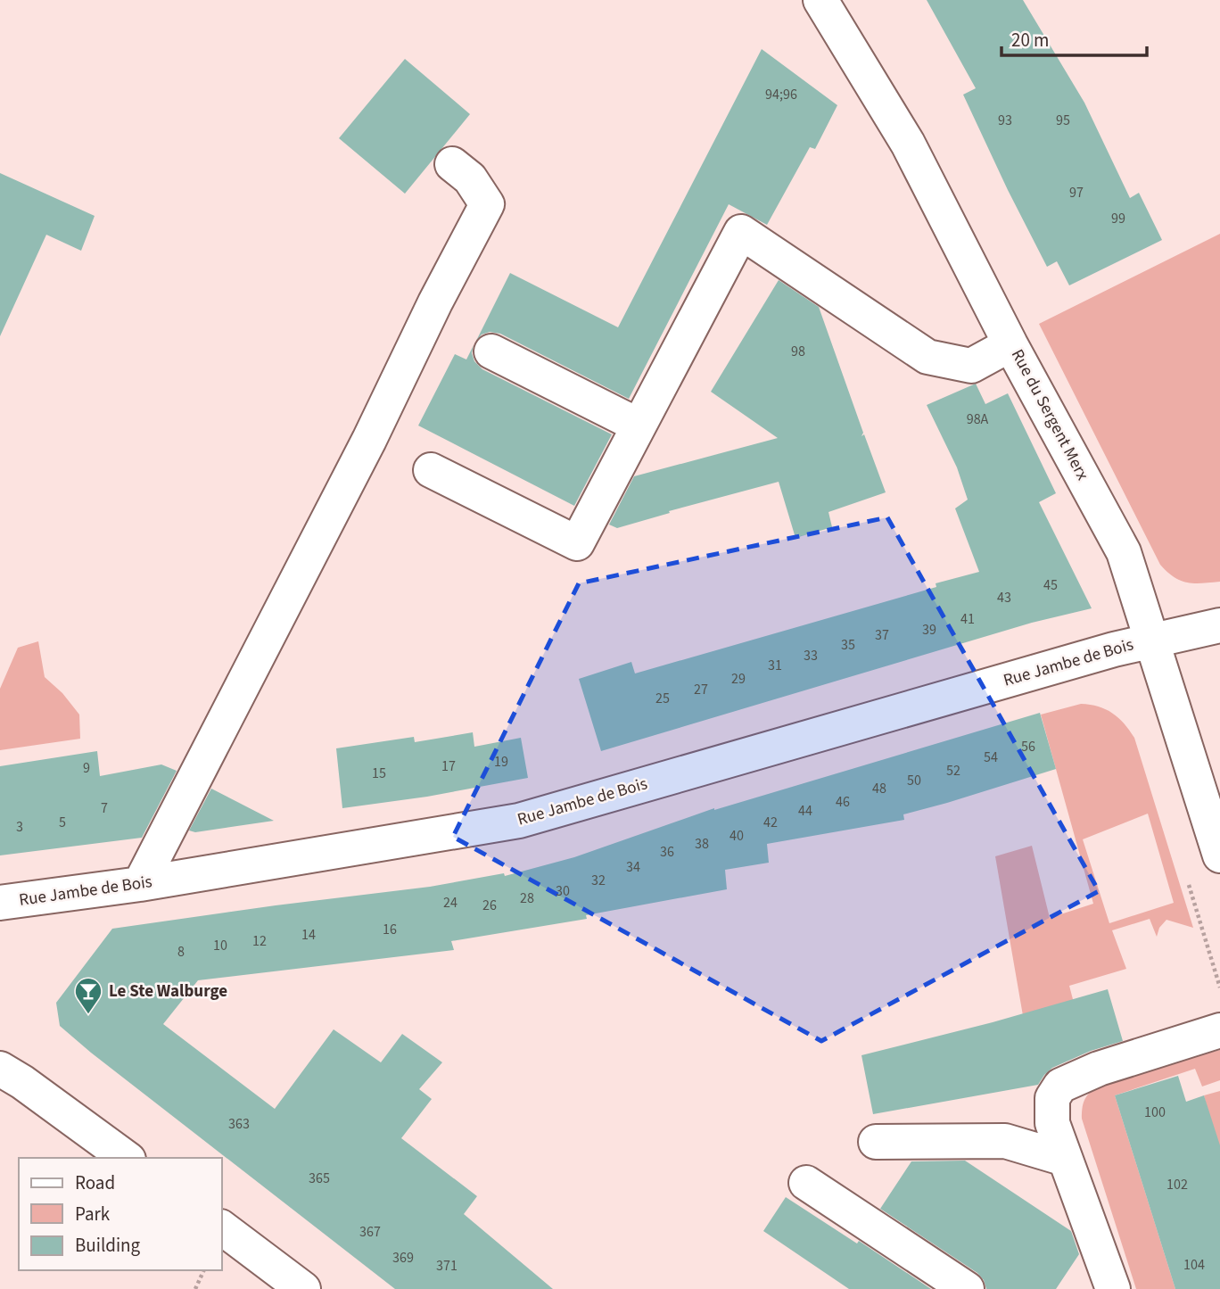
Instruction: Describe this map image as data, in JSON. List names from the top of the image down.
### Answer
{
  "streets": {
    "street": ["Rue du Sergent Merx", "Rue Jambe de Bois"]
  },
  "crossings": [
    ["Rue du Sergent Merx", "Rue Jambe de Bois"]
  ],
  "places": {
    "bar": ["Le Ste Walburge"]
  },
  "house_numbers": [
    "94;96",
    "93",
    "95",
    "97",
    "99",
    "98",
    "98A",
    "45",
    "43",
    "41",
    "39",
    "37",
    "35",
    "33",
    "31",
    "29",
    "27",
    "25",
    "56",
    "54",
    "19",
    "17",
    "9",
    "52",
    "15",
    "50",
    "48",
    "46",
    "7",
    "44",
    "5",
    "42",
    "3",
    "40",
    "38",
    "36",
    "34",
    "32",
    "30",
    "28",
    "24",
    "26",
    "16",
    "14",
    "12",
    "10",
    "8",
    "100",
    "363",
    "365",
    "102",
    "367",
    "369",
    "104",
    "371"
  ],
  "legend": ["Road", "Park", "Building"],
  "scale_bar": "20 m"
}
